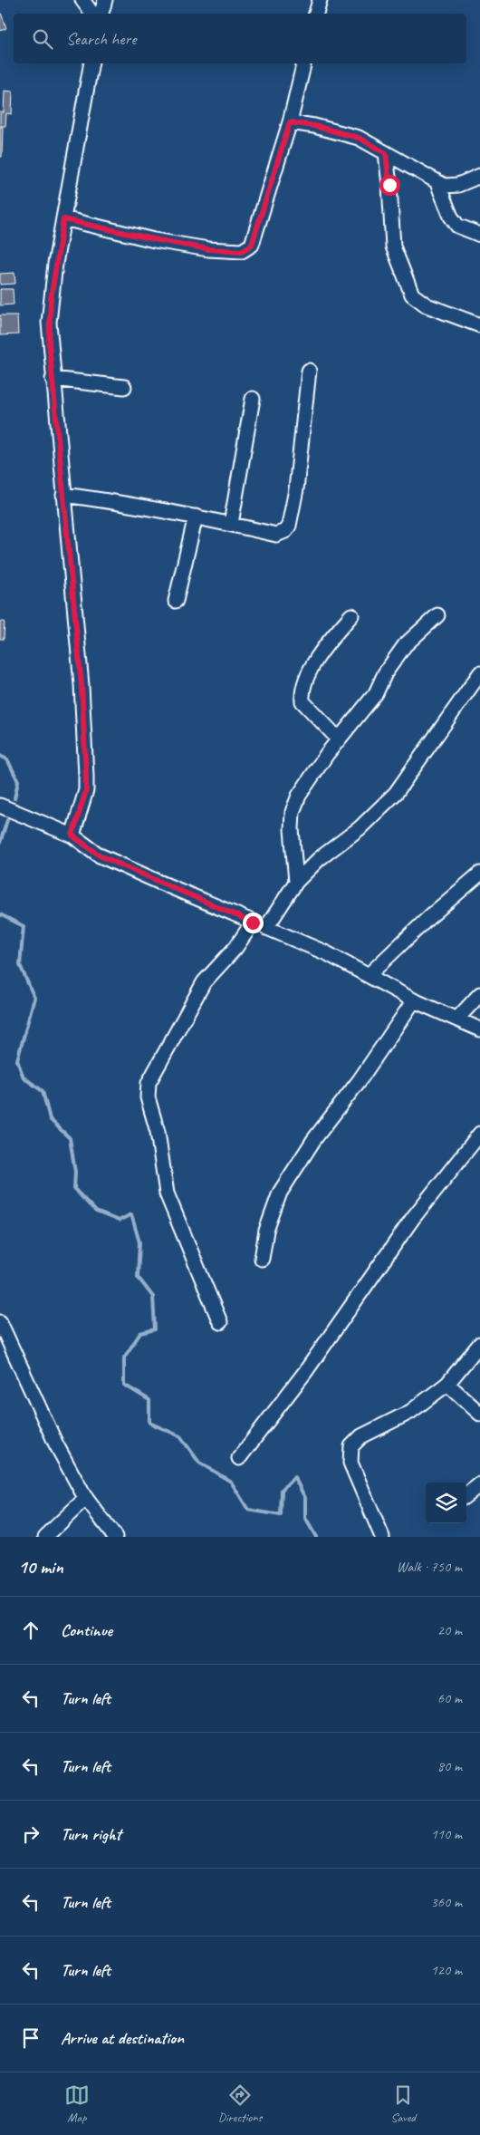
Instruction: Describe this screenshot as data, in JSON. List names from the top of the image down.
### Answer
{
  "page": {
    "search": "Search here",
    "heading": ["10 min", "Walk · 750 m"],
    "list": [
      ["Continue", "20 m"],
      ["Turn left", "60 m"],
      ["Turn left", "80 m"],
      ["Turn right", "110 m"],
      ["Turn left", "360 m"],
      ["Turn left", "120 m"],
      "Arrive at destination"
    ],
    "nav": ["Map", "Directions", "Saved"]
  }
}
